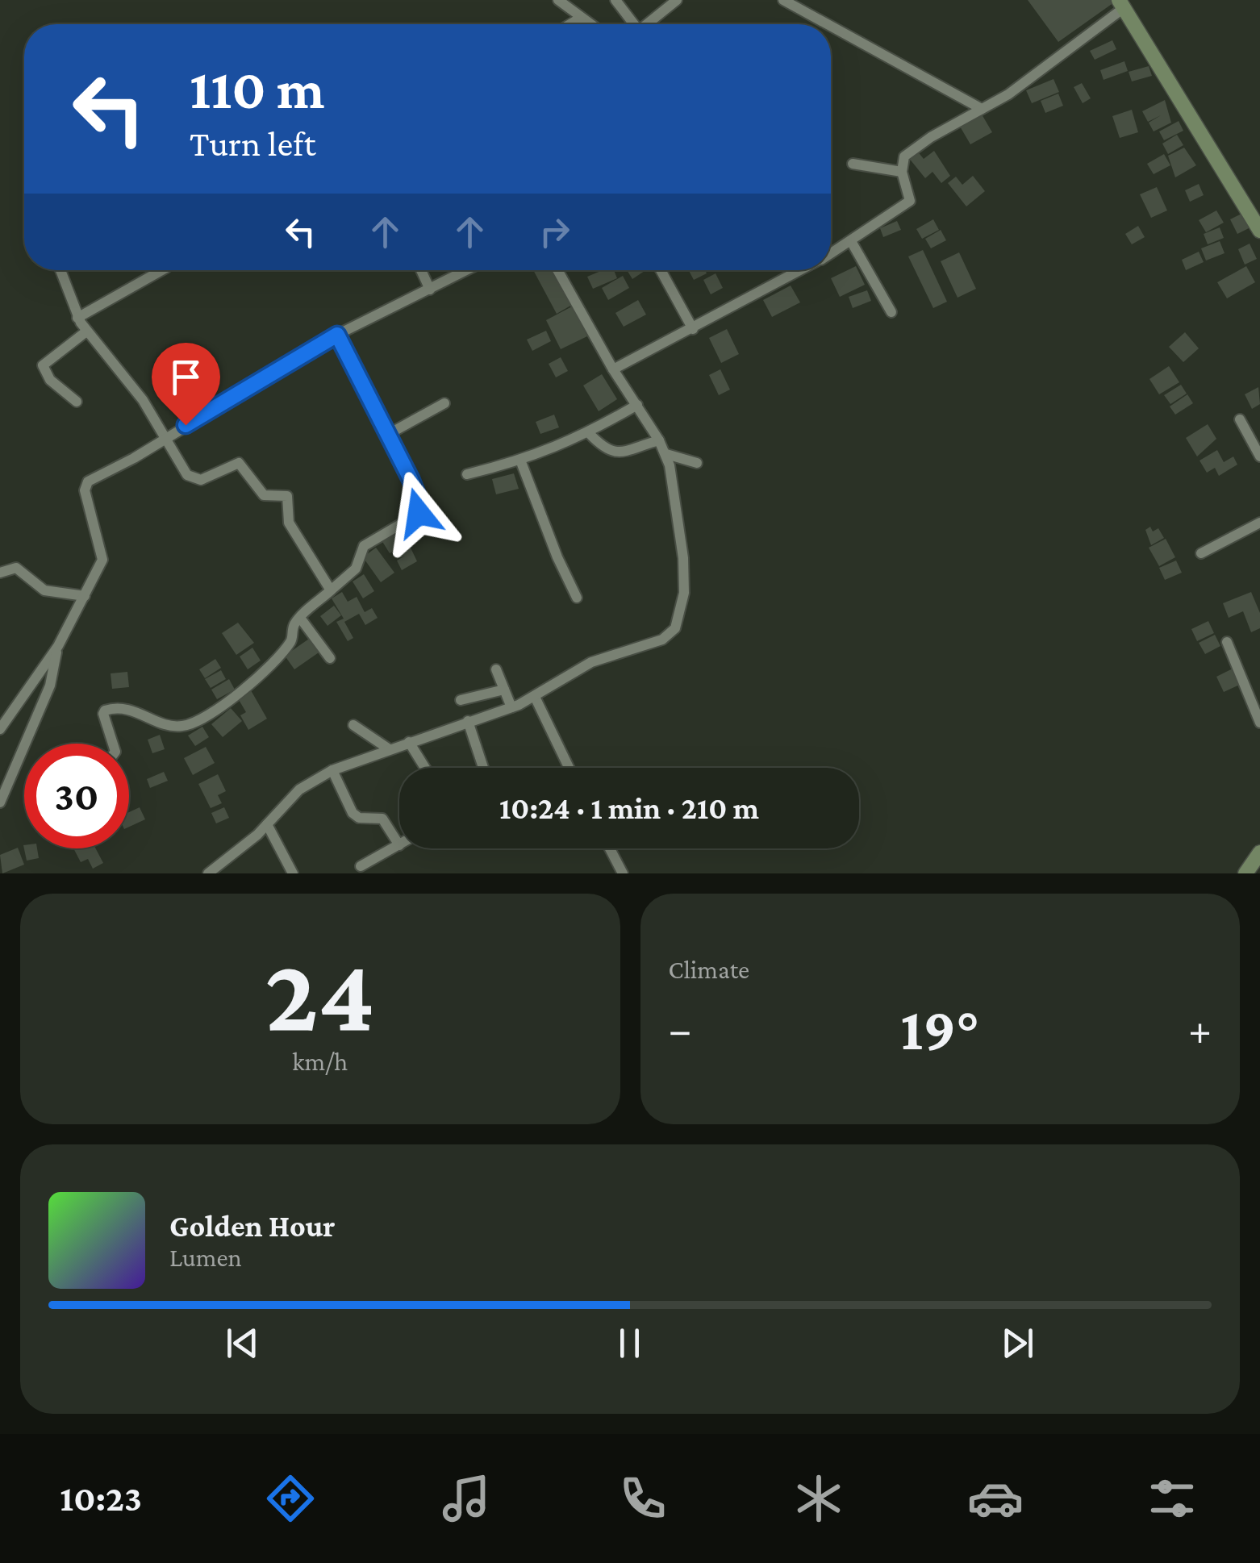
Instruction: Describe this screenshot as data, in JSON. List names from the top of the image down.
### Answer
{
  "page": {
    "turn": ["110 m", "Turn left"],
    "limit": "30",
    "trip": "10:24 · 1 min · 210 m",
    "tile": [
      ["24", "km/h"],
      "Climate"
    ],
    "heat": ["−", "19°", "+"],
    "song": ["Golden Hour", "Lumen"],
    "tabs": "10:23"
  }
}
